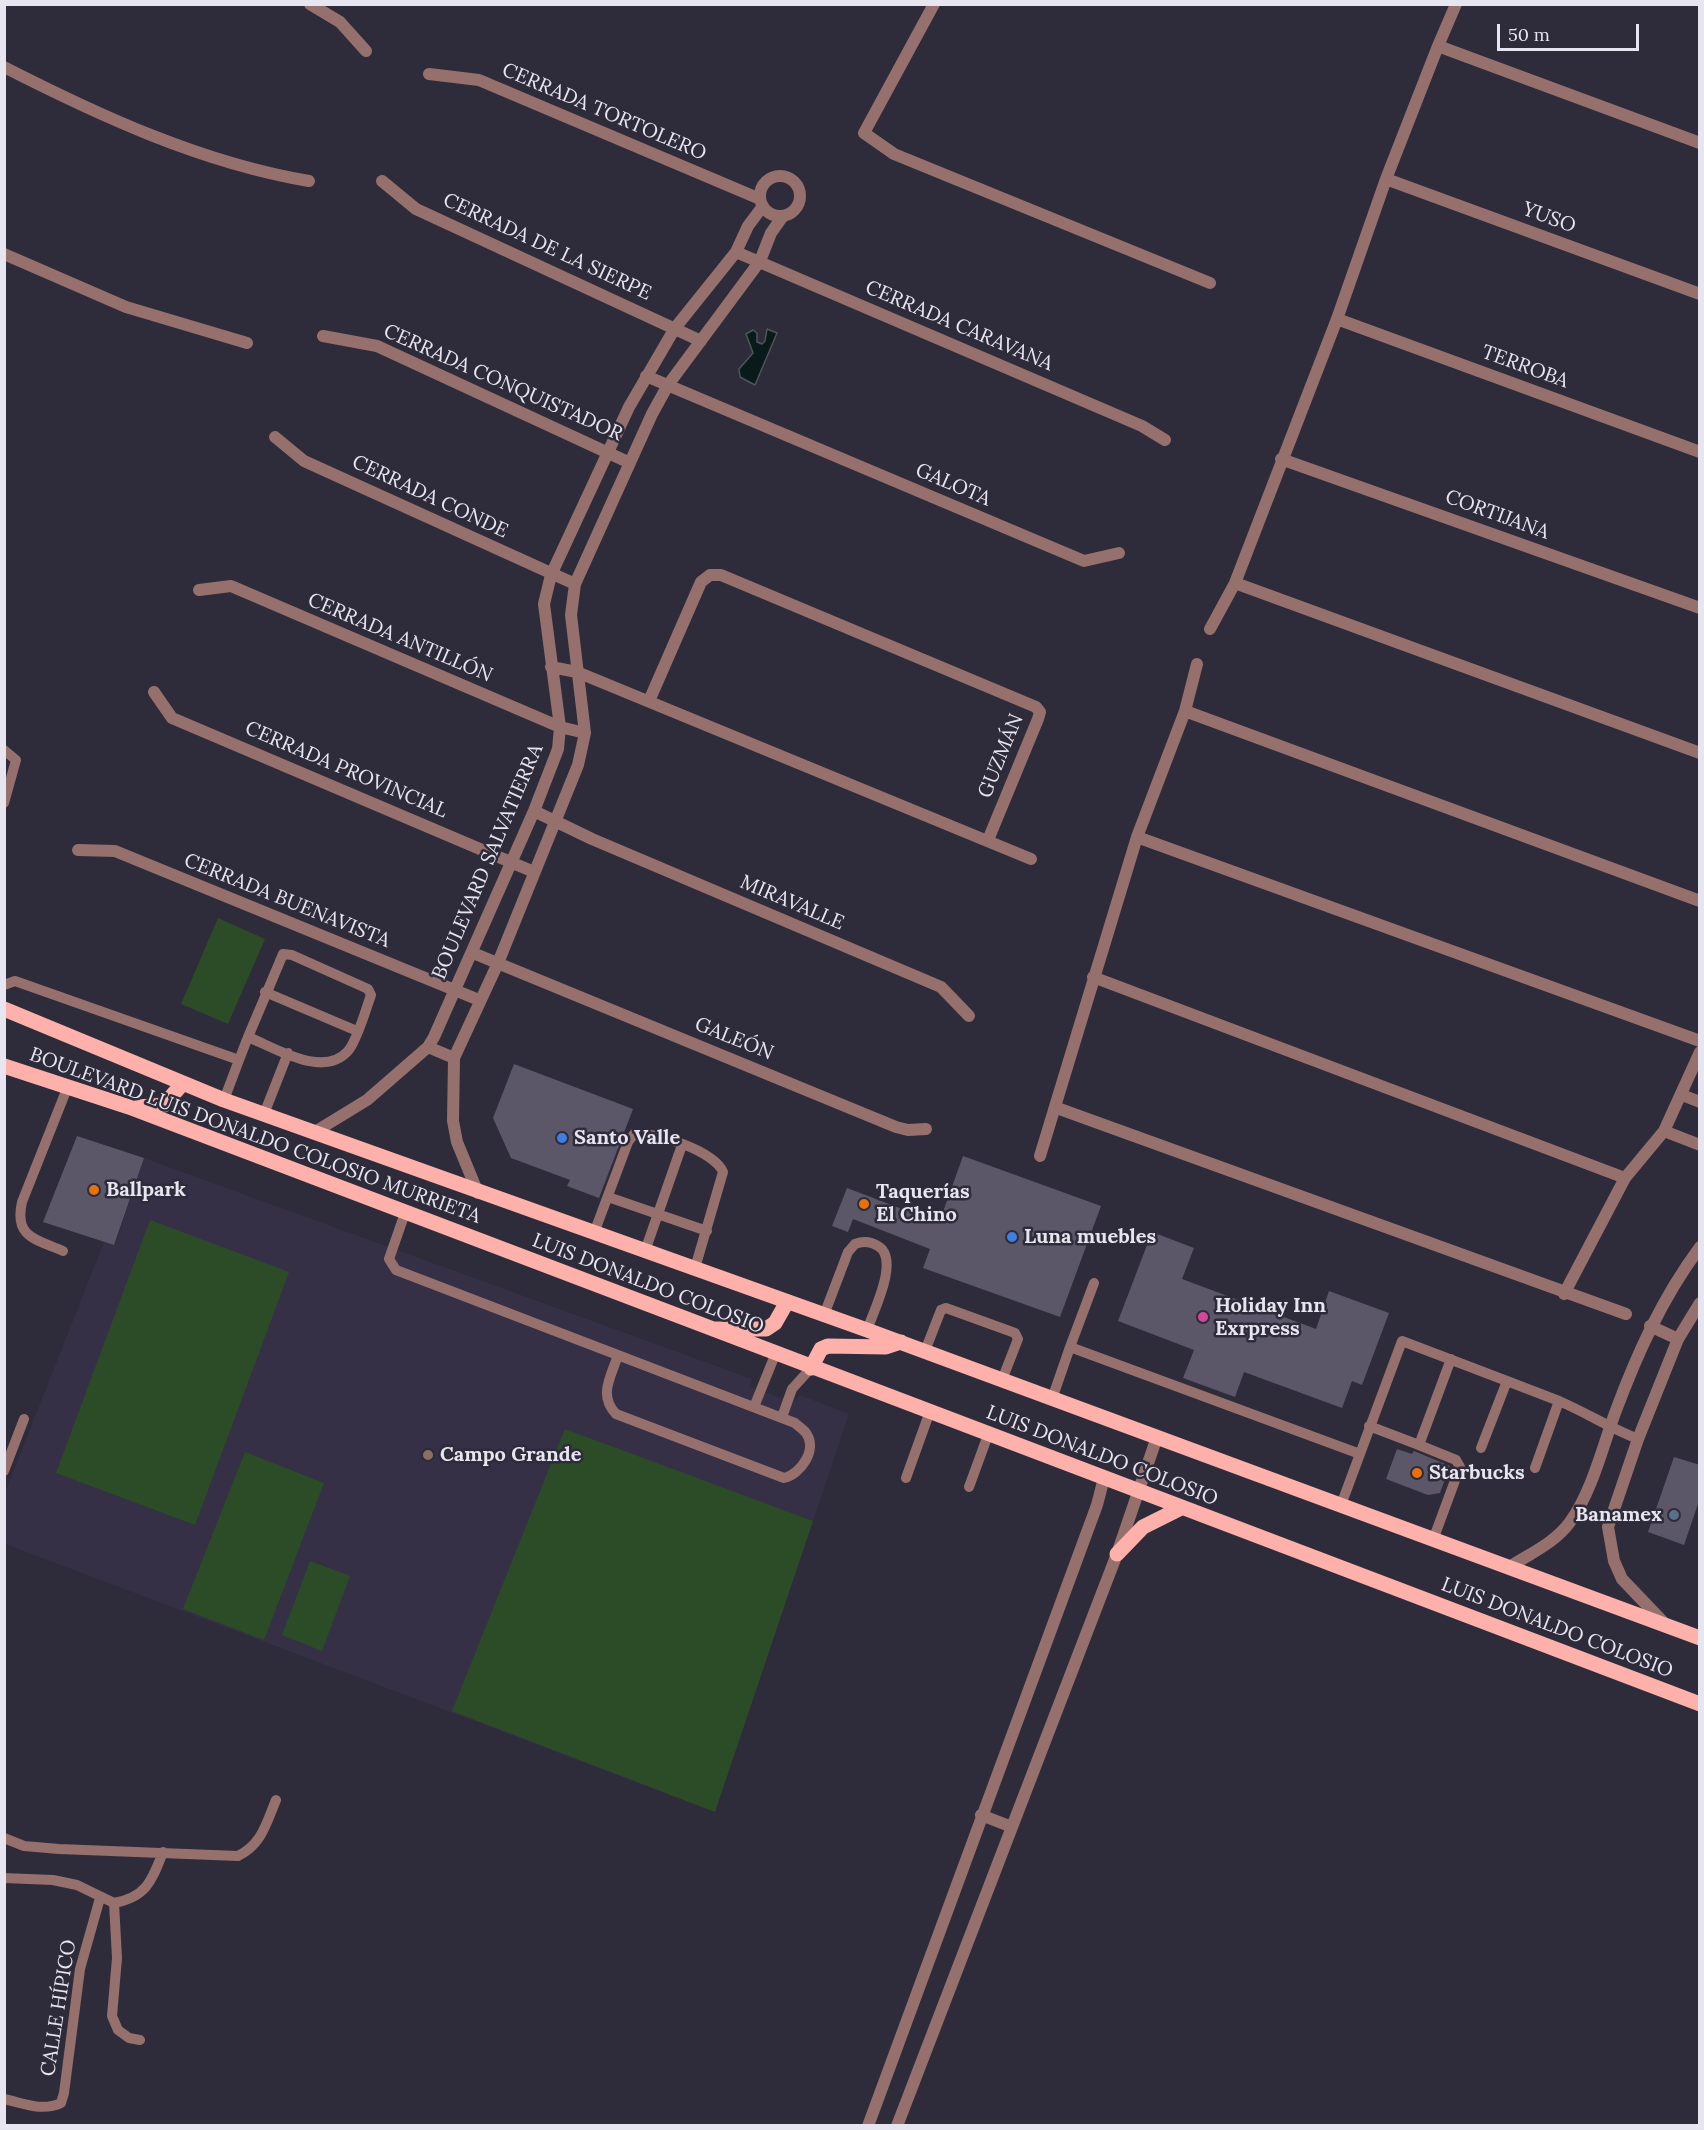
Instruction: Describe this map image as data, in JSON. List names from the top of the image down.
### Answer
{
  "streets": {
    "main road": ["BOULEVARD LUIS DONALDO COLOSIO MURRIETA", "LUIS DONALDO COLOSIO"],
    "street": [
      "CERRADA TORTOLERO",
      "YUSO",
      "CERRADA DE LA SIERPE",
      "CERRADA CARAVANA",
      "TERROBA",
      "CERRADA CONQUISTADOR",
      "GALOTA",
      "CERRADA CONDE",
      "CORTIJANA",
      "CERRADA ANTILLÓN",
      "GUZMÁN",
      "CERRADA PROVINCIAL",
      "BOULEVARD SALVATIERRA",
      "CERRADA BUENAVISTA",
      "MIRAVALLE",
      "GALEÓN"
    ],
    "lane": ["CALLE HÍPICO"]
  },
  "crossings": [
    ["CERRADA TORTOLERO", "BOULEVARD SALVATIERRA"],
    ["CERRADA DE LA SIERPE", "BOULEVARD SALVATIERRA"],
    ["CERRADA CARAVANA", "BOULEVARD SALVATIERRA"],
    ["CERRADA CONQUISTADOR", "BOULEVARD SALVATIERRA"],
    ["GALOTA", "BOULEVARD SALVATIERRA"],
    ["CERRADA CONDE", "BOULEVARD SALVATIERRA"],
    ["CERRADA ANTILLÓN", "BOULEVARD SALVATIERRA"],
    ["CERRADA PROVINCIAL", "BOULEVARD SALVATIERRA"],
    ["BOULEVARD SALVATIERRA", "CERRADA BUENAVISTA"],
    ["BOULEVARD SALVATIERRA", "MIRAVALLE"],
    ["BOULEVARD SALVATIERRA", "GALEÓN"],
    ["BOULEVARD SALVATIERRA", "BOULEVARD LUIS DONALDO COLOSIO MURRIETA"],
    ["BOULEVARD LUIS DONALDO COLOSIO MURRIETA", "LUIS DONALDO COLOSIO"]
  ],
  "places": [
    "Santo Valle",
    "Ballpark",
    "Taquerías El Chino",
    "Luna muebles",
    "Holiday Inn Exrpress",
    "Campo Grande",
    "Starbucks",
    "Banamex"
  ],
  "scale_bar": "50 m"
}
